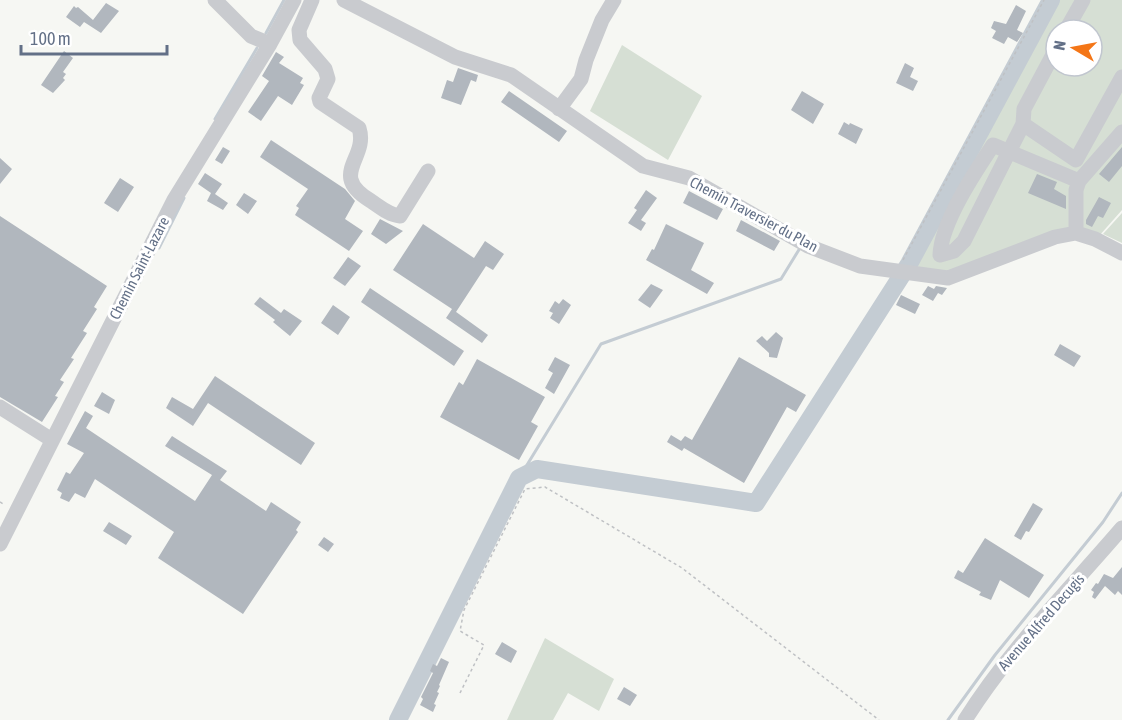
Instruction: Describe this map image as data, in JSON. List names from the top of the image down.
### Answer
{
  "streets": {
    "street": ["Chemin Traversier du Plan", "Chemin Saint-Lazare", "Avenue Alfred Decugis"]
  },
  "scale_bar": "100 m",
  "north": "left"
}
